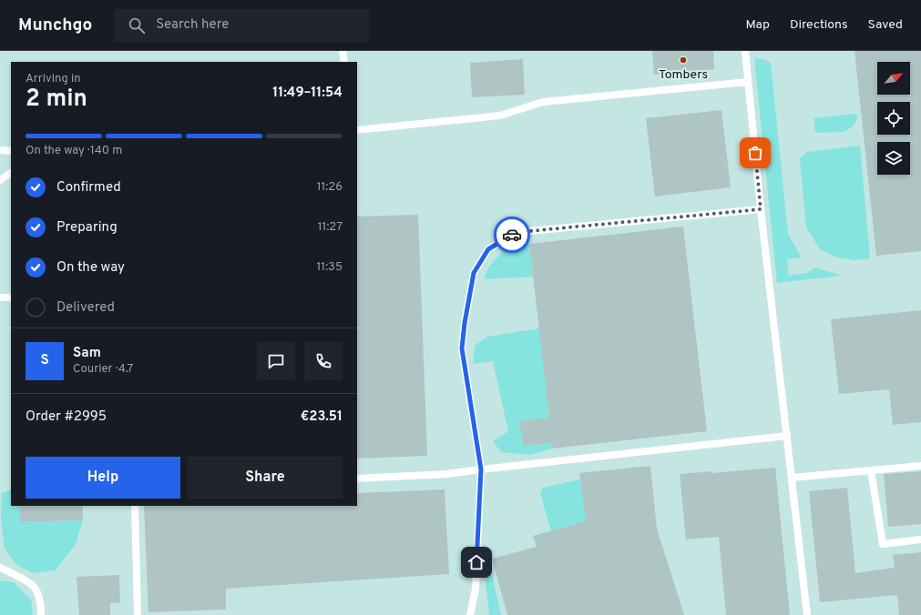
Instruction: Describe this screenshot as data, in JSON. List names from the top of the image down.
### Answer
{
  "places": ["Tombers"],
  "north": "top right",
  "page": {
    "header": "Munchgo",
    "search": "Search here",
    "nav": ["Map", "Directions", "Saved"],
    "heading": ["2 min", "Arriving in", "11:49–11:54"],
    "panel": [
      "Sam",
      "Courier · 4.7",
      "Order #2995",
      "€23.51"
    ],
    "bar": "On the way · 140 m",
    "list": [
      ["Confirmed", "11:26"],
      ["Preparing", "11:27"],
      ["On the way", "11:35"],
      "Delivered"
    ],
    "round": "S",
    "buttons": ["Help", "Share"]
  }
}
